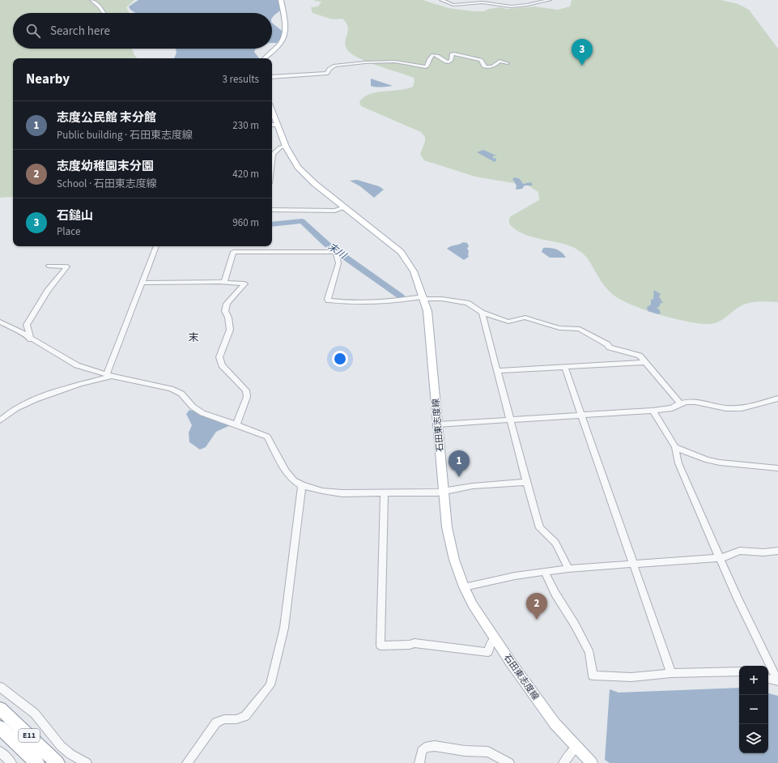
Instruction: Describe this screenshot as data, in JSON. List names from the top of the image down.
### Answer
{
  "streets": {
    "highway": ["E11"],
    "main road": ["石田東志度線"]
  },
  "districts": ["末"],
  "water": ["末川"],
  "page": {
    "search": "Search here",
    "pins": ["3", "1", "2"],
    "heading": ["Nearby", "3 results"],
    "list": [
      {
        "mark": "1",
        "name": "志度公民館 末分館",
        "note": "Public building · 石田東志度線",
        "value": "230 m"
      },
      {
        "mark": "2",
        "name": "志度幼稚園末分園",
        "note": "School · 石田東志度線",
        "value": "420 m"
      },
      {
        "mark": "3",
        "name": "石鎚山",
        "note": "Place",
        "value": "960 m"
      }
    ],
    "map_buttons": ["+", "−"]
  }
}
